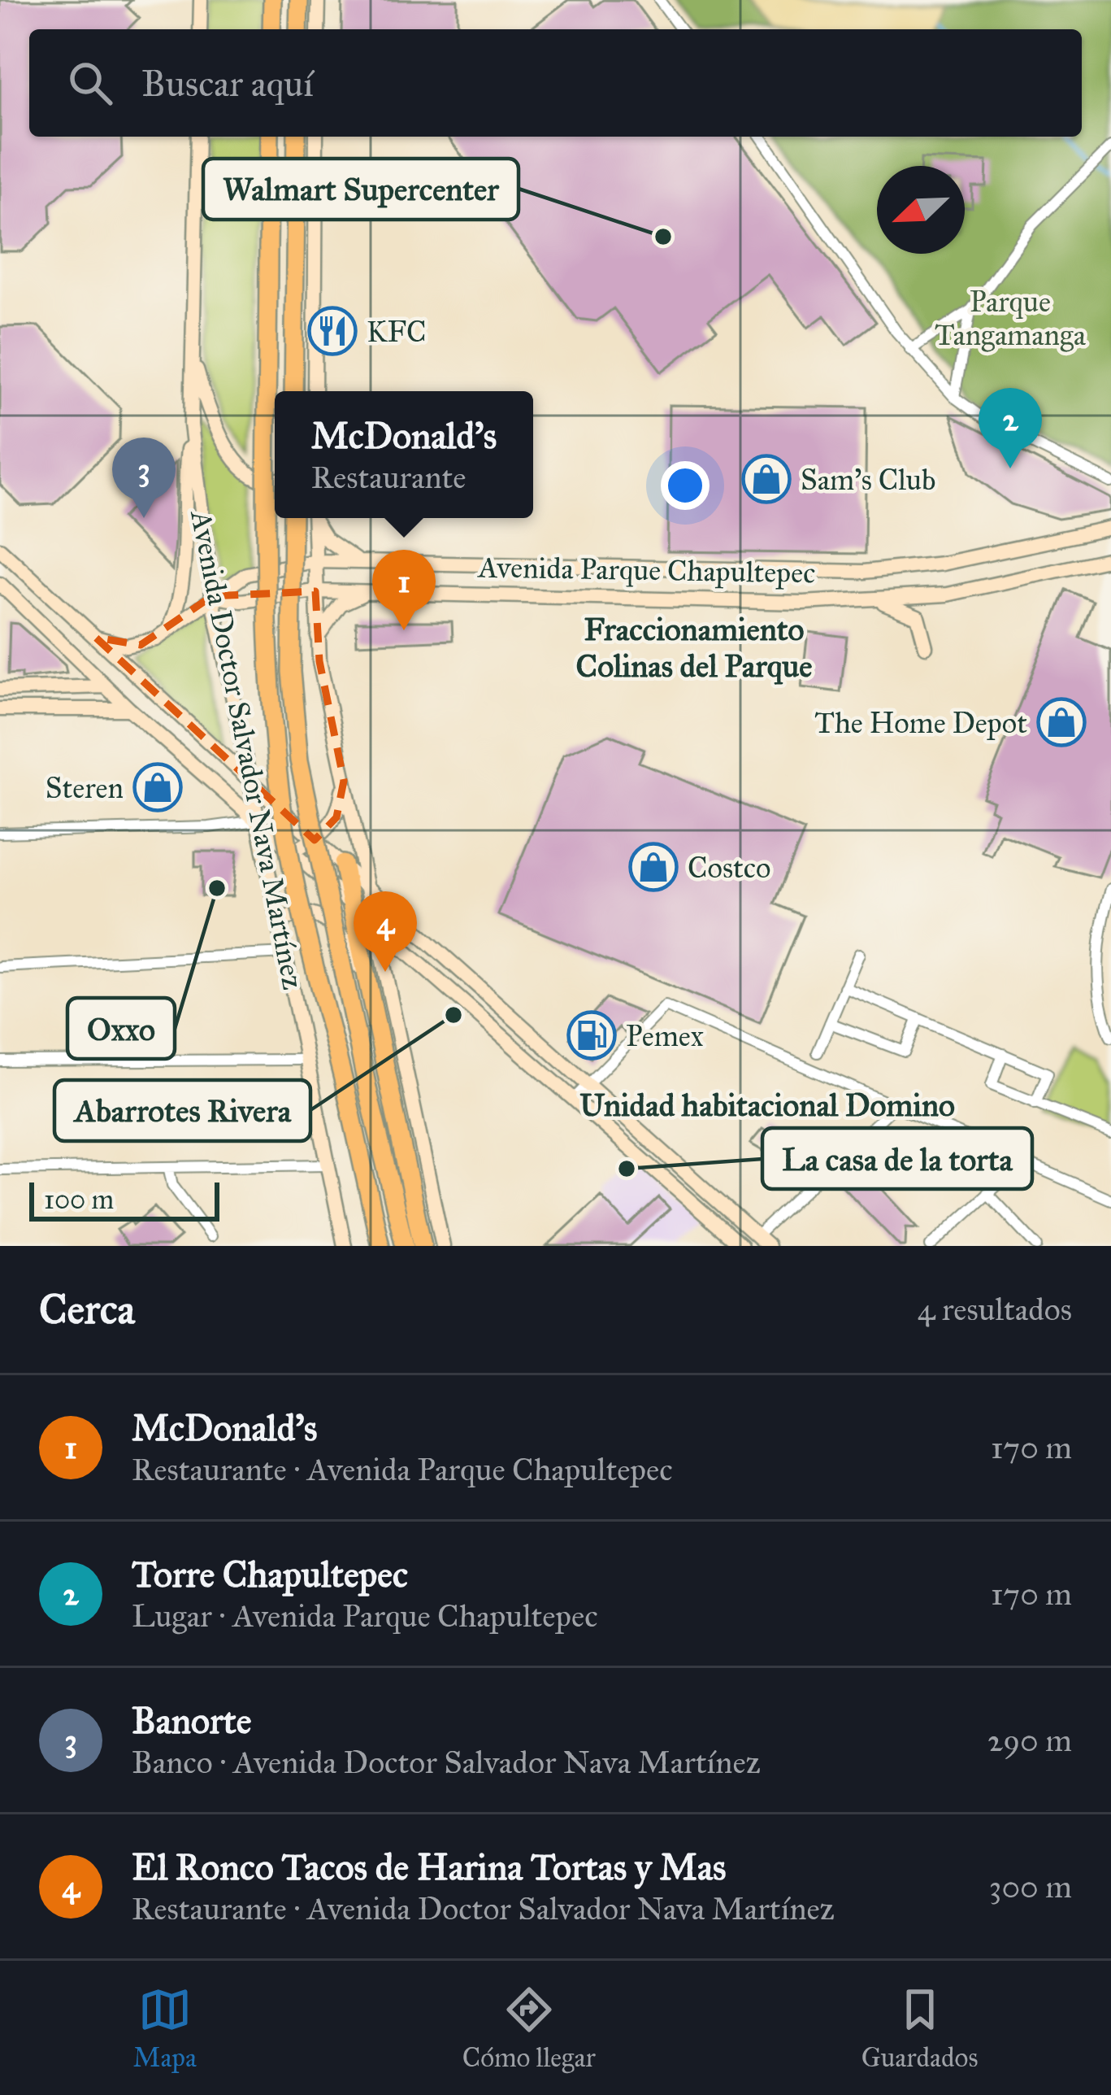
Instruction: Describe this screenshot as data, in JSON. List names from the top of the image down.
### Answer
{
  "streets": {
    "highway": ["Avenida Doctor Salvador Nava Martínez"],
    "main road": ["Avenida Parque Chapultepec"]
  },
  "crossings": [
    ["Avenida Parque Chapultepec", "Avenida Doctor Salvador Nava Martínez"]
  ],
  "districts": ["Fraccionamiento Colinas del Parque", "Unidad habitacional Domino"],
  "parks": ["Parque Tangamanga"],
  "places": {
    "other": [
      "Walmart Supercenter",
      "Oxxo",
      "Abarrotes Rivera",
      "La casa de la torta"
    ],
    "restaurant": ["KFC"],
    "shop": [
      "Sam's Club",
      "The Home Depot",
      "Steren",
      "Costco"
    ],
    "fuel station": ["Pemex"]
  },
  "scale_bar": "100 m",
  "north": "bottom left",
  "page": {
    "search": "Buscar aquí",
    "pins": [
      "2",
      "3",
      "1",
      "4"
    ],
    "popup": ["McDonald's", "Restaurante"],
    "scale": "100 m",
    "heading": ["Cerca", "4 resultados"],
    "list": [
      {
        "mark": "1",
        "name": "McDonald's",
        "note": "Restaurante · Avenida Parque Chapultepec",
        "value": "170 m"
      },
      {
        "mark": "2",
        "name": "Torre Chapultepec",
        "note": "Lugar · Avenida Parque Chapultepec",
        "value": "170 m"
      },
      {
        "mark": "3",
        "name": "Banorte",
        "note": "Banco · Avenida Doctor Salvador Nava Martínez",
        "value": "290 m"
      },
      {
        "mark": "4",
        "name": "El Ronco Tacos de Harina Tortas y Mas",
        "note": "Restaurante · Avenida Doctor Salvador Nava Martínez",
        "value": "300 m"
      }
    ],
    "nav": ["Mapa", "Cómo llegar", "Guardados"]
  }
}
